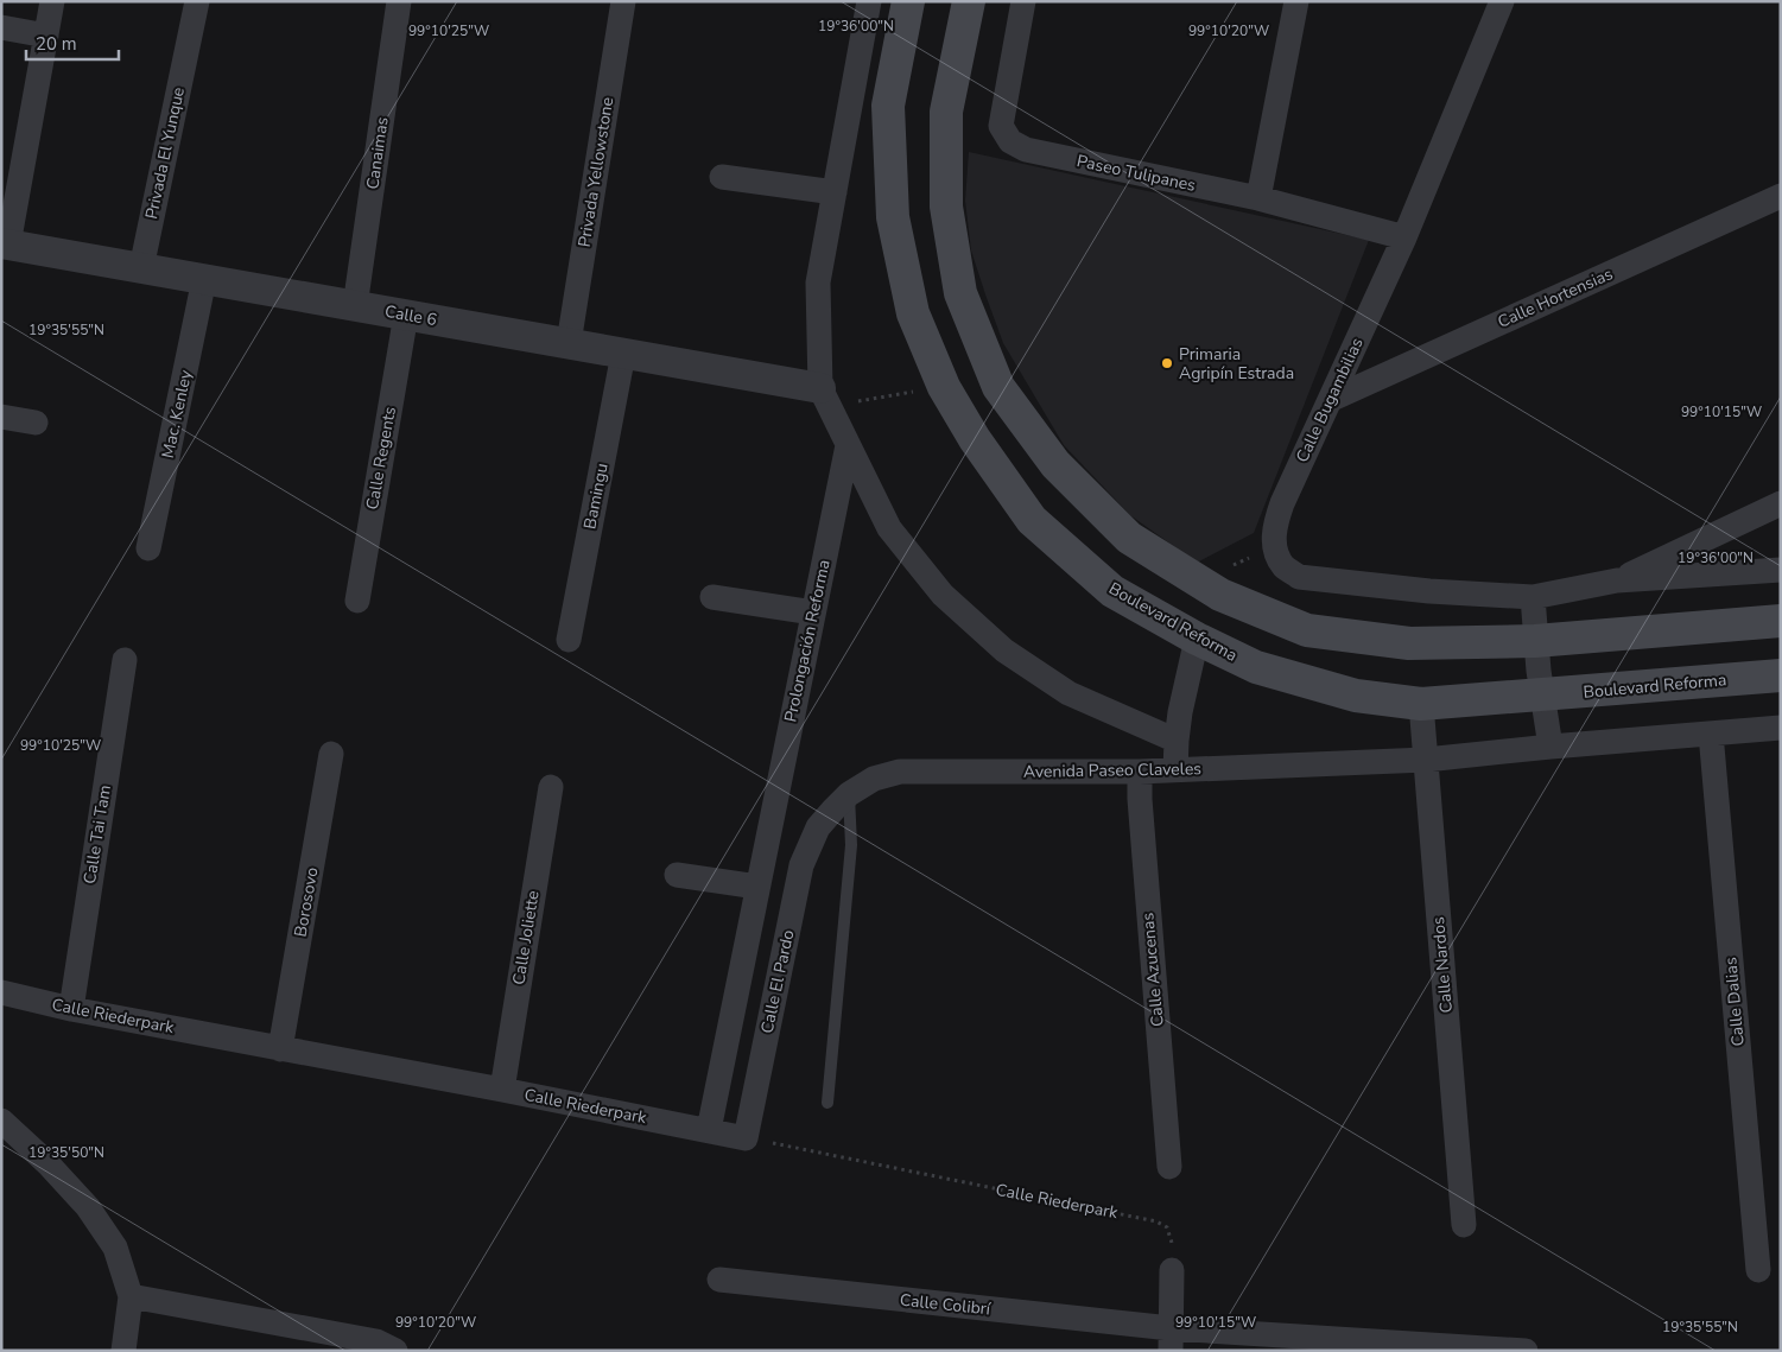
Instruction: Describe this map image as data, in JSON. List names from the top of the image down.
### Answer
{
  "streets": {
    "main road": ["Boulevard Reforma"],
    "street": [
      "Privada El Yunque",
      "Canaimas",
      "Privada Yellowstone",
      "Paseo Tulipanes",
      "Calle Hortensias",
      "Calle 6",
      "Calle Bugambilias",
      "Mac. Kenley",
      "Calle Regents",
      "Bamingu",
      "Prolongación Reforma",
      "Avenida Paseo Claveles",
      "Calle Tai Tam",
      "Borosovo",
      "Calle Joliette",
      "Calle Nardos",
      "Calle Azucenas",
      "Calle El Pardo",
      "Calle Dalias",
      "Calle Riederpark",
      "Calle Colibrí"
    ]
  },
  "crossings": [
    ["Privada El Yunque", "Calle 6"],
    ["Canaimas", "Calle 6"],
    ["Privada Yellowstone", "Calle 6"],
    ["Paseo Tulipanes", "Calle Bugambilias"],
    ["Calle Hortensias", "Calle Bugambilias"],
    ["Calle 6", "Mac. Kenley"],
    ["Calle 6", "Calle Regents"],
    ["Calle 6", "Bamingu"],
    ["Boulevard Reforma", "Calle Nardos"],
    ["Avenida Paseo Claveles", "Calle Nardos"],
    ["Avenida Paseo Claveles", "Calle Azucenas"],
    ["Avenida Paseo Claveles", "Calle El Pardo"],
    ["Avenida Paseo Claveles", "Calle Dalias"],
    ["Calle Tai Tam", "Calle Riederpark"],
    ["Borosovo", "Calle Riederpark"],
    ["Calle Joliette", "Calle Riederpark"],
    ["Calle El Pardo", "Calle Riederpark"]
  ],
  "places": ["Primaria Agripín Estrada"],
  "scale_bar": "20 m",
  "coordinates": [
    "19°36'00\"N",
    "99°10'25\"W",
    "99°10'20\"W",
    "19°35'55\"N",
    "99°10'15\"W",
    "19°35'50\"N"
  ]
}
